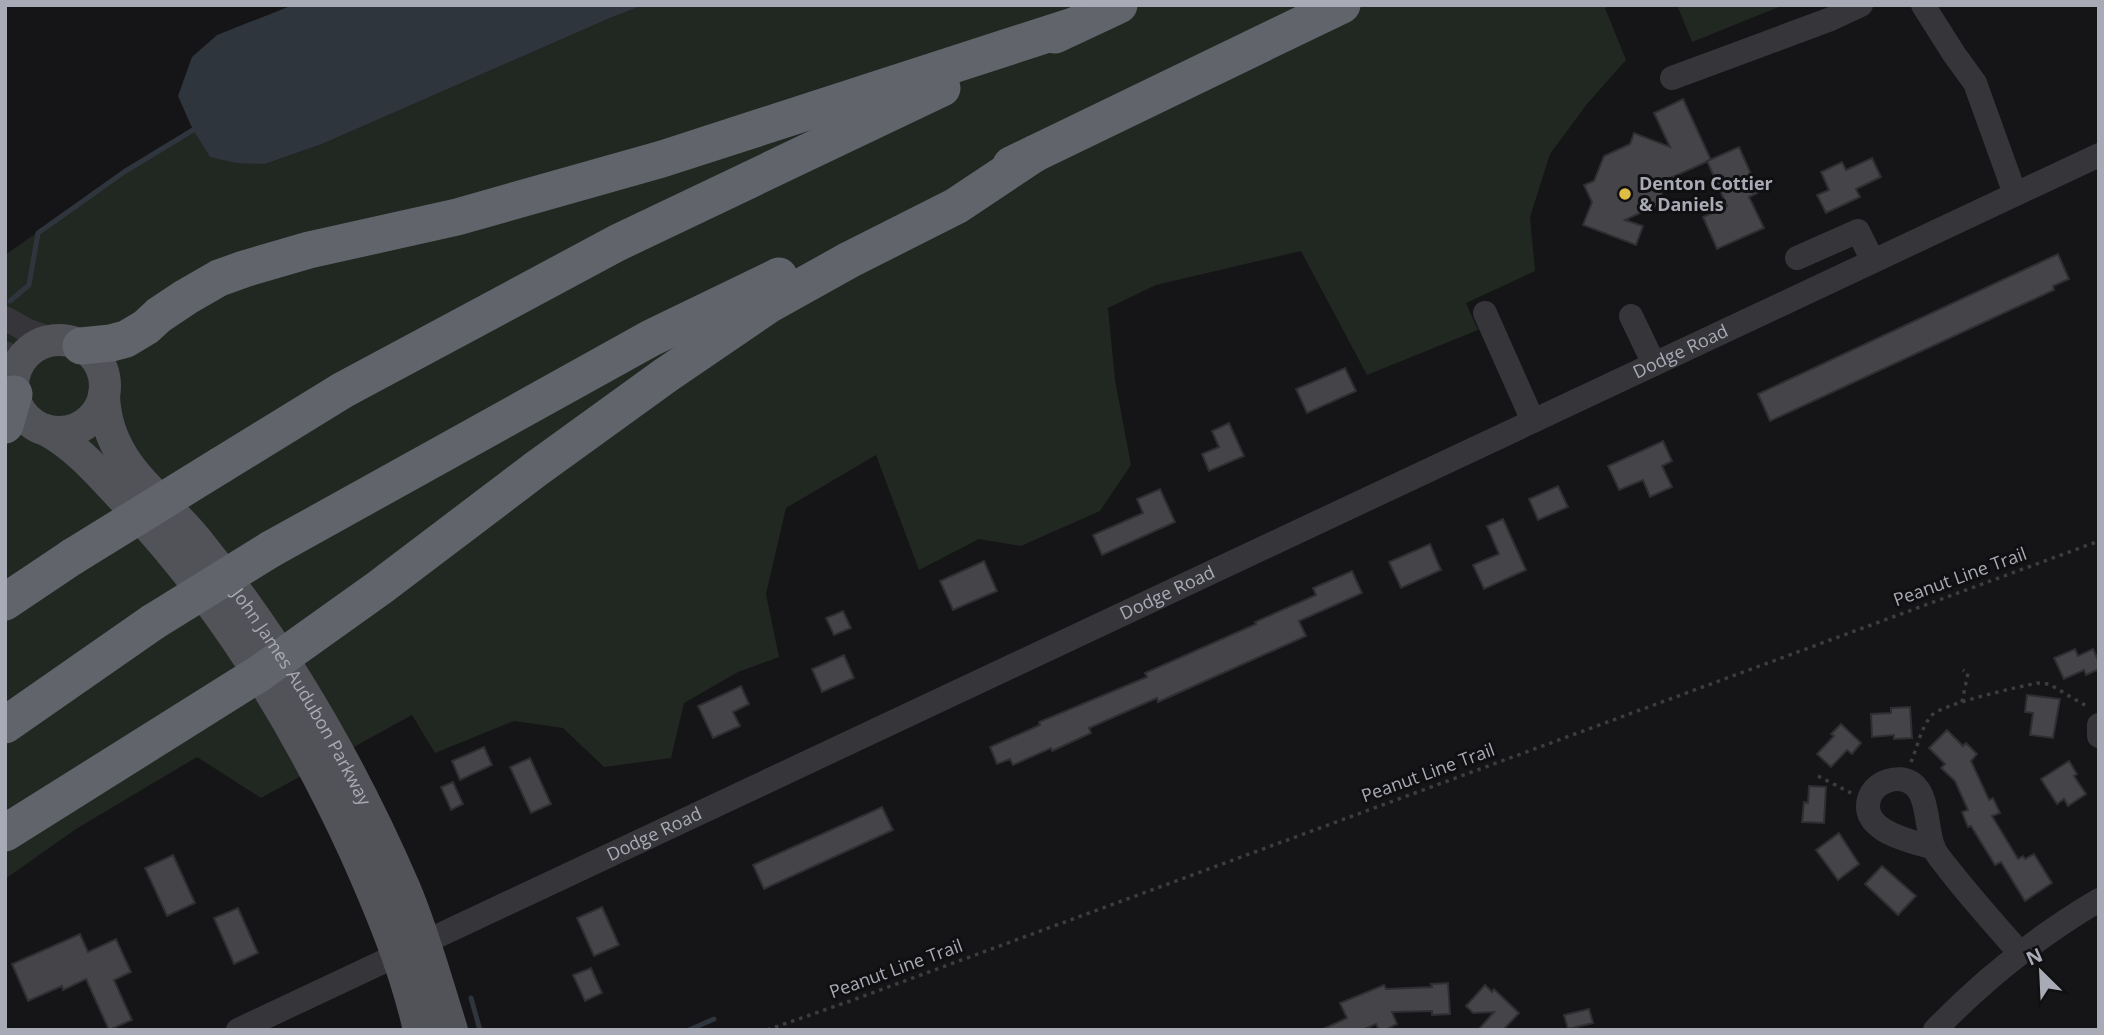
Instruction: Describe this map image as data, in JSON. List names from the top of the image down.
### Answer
{
  "streets": {
    "main road": ["John James Audubon Parkway"],
    "street": ["Dodge Road"],
    "path": ["Peanut Line Trail"]
  },
  "crossings": [
    ["Dodge Road", "John James Audubon Parkway"]
  ],
  "places": ["Denton Cottier & Daniels"],
  "north": "top left"
}
